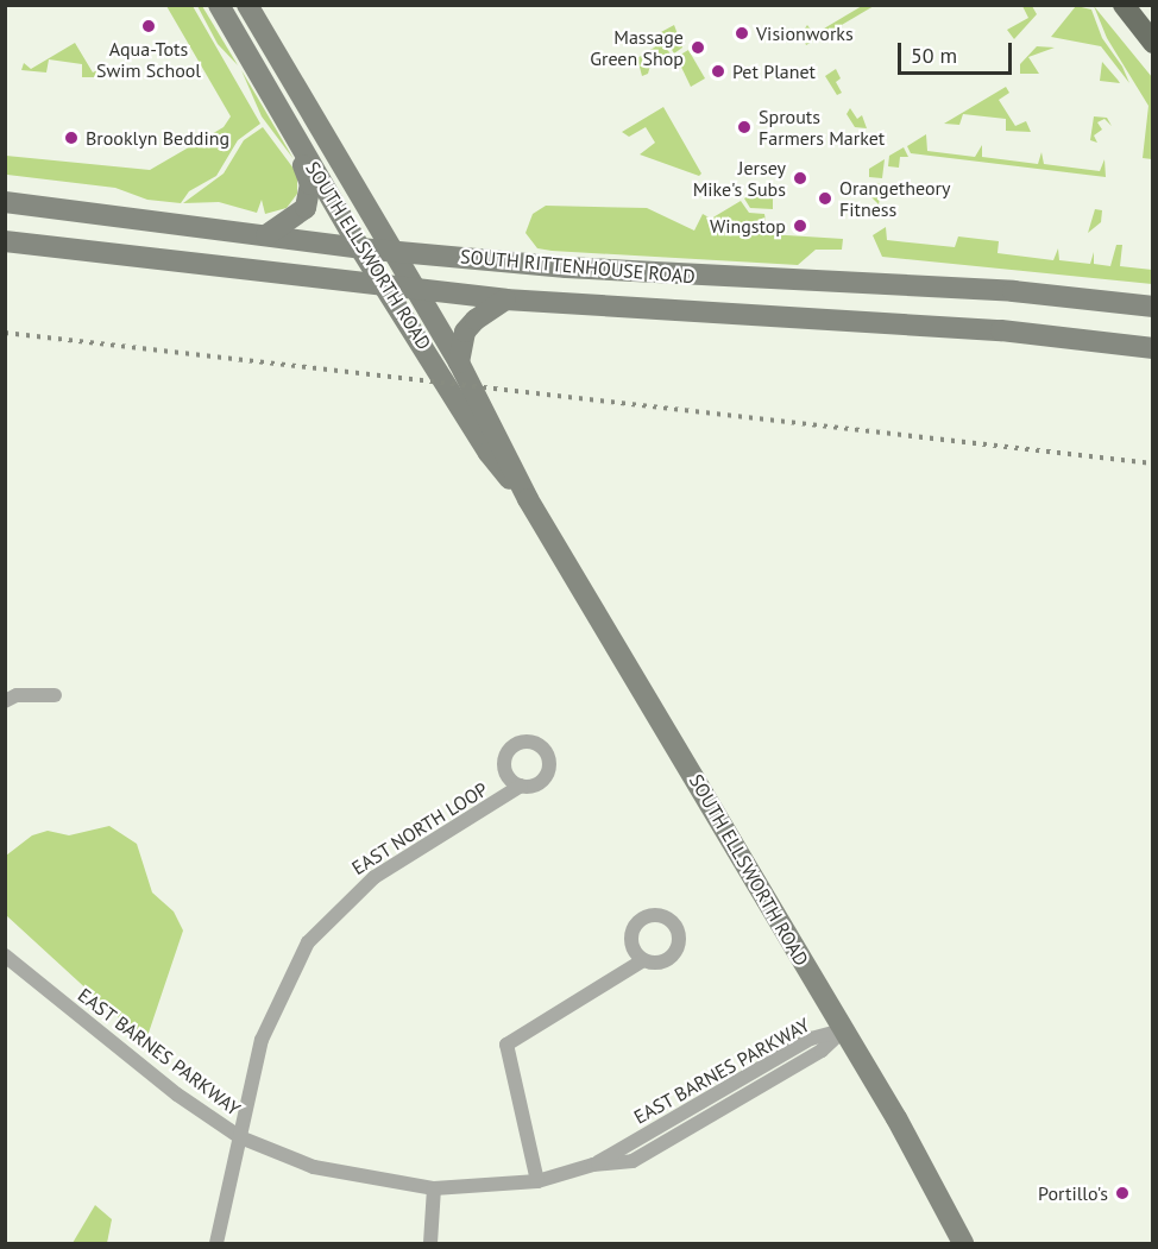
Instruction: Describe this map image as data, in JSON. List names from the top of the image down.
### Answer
{
  "streets": {
    "main road": ["SOUTH ELLSWORTH ROAD", "SOUTH RITTENHOUSE ROAD"],
    "street": ["EAST NORTH LOOP", "EAST BARNES PARKWAY"]
  },
  "crossings": [
    ["SOUTH ELLSWORTH ROAD", "SOUTH RITTENHOUSE ROAD"],
    ["SOUTH ELLSWORTH ROAD", "EAST BARNES PARKWAY"],
    ["EAST NORTH LOOP", "EAST BARNES PARKWAY"]
  ],
  "places": [
    "Aqua-Tots Swim School",
    "Visionworks",
    "Massage Green Shop",
    "Pet Planet",
    "Sprouts Farmers Market",
    "Brooklyn Bedding",
    "Jersey Mike's Subs",
    "Orangetheory Fitness",
    "Wingstop",
    "Portillo's"
  ],
  "scale_bar": "50 m"
}
